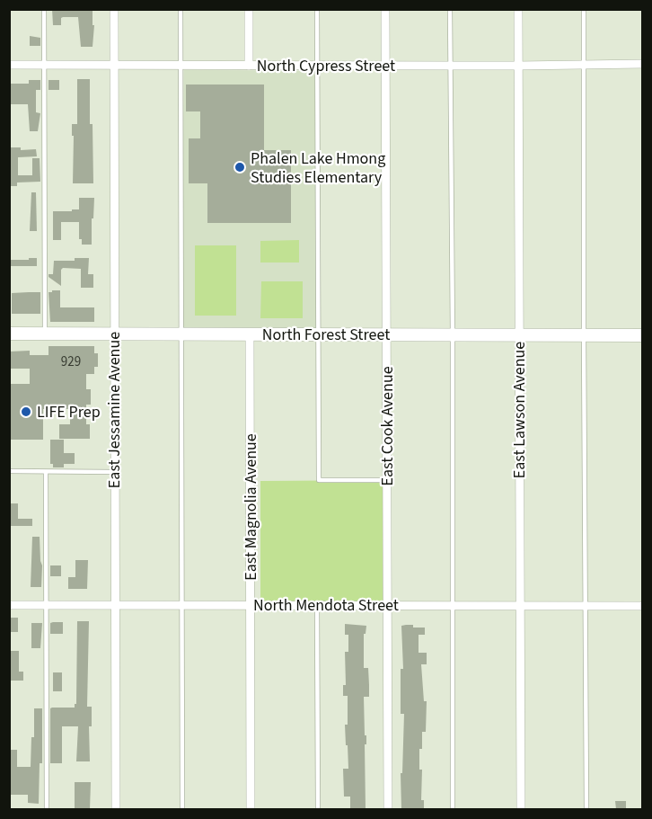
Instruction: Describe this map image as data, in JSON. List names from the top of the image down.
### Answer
{
  "streets": {
    "street": [
      "North Cypress Street",
      "North Forest Street",
      "East Jessamine Avenue",
      "East Lawson Avenue",
      "East Cook Avenue",
      "East Magnolia Avenue",
      "North Mendota Street"
    ]
  },
  "crossings": [
    ["North Cypress Street", "East Jessamine Avenue"],
    ["North Cypress Street", "East Lawson Avenue"],
    ["North Cypress Street", "East Cook Avenue"],
    ["North Forest Street", "East Jessamine Avenue"],
    ["North Forest Street", "East Lawson Avenue"],
    ["North Forest Street", "East Cook Avenue"],
    ["North Forest Street", "East Magnolia Avenue"],
    ["East Jessamine Avenue", "North Mendota Street"],
    ["East Lawson Avenue", "North Mendota Street"],
    ["East Cook Avenue", "North Mendota Street"],
    ["East Magnolia Avenue", "North Mendota Street"]
  ],
  "places": ["Phalen Lake Hmong Studies Elementary", "LIFE Prep"],
  "house_numbers": ["929"]
}
